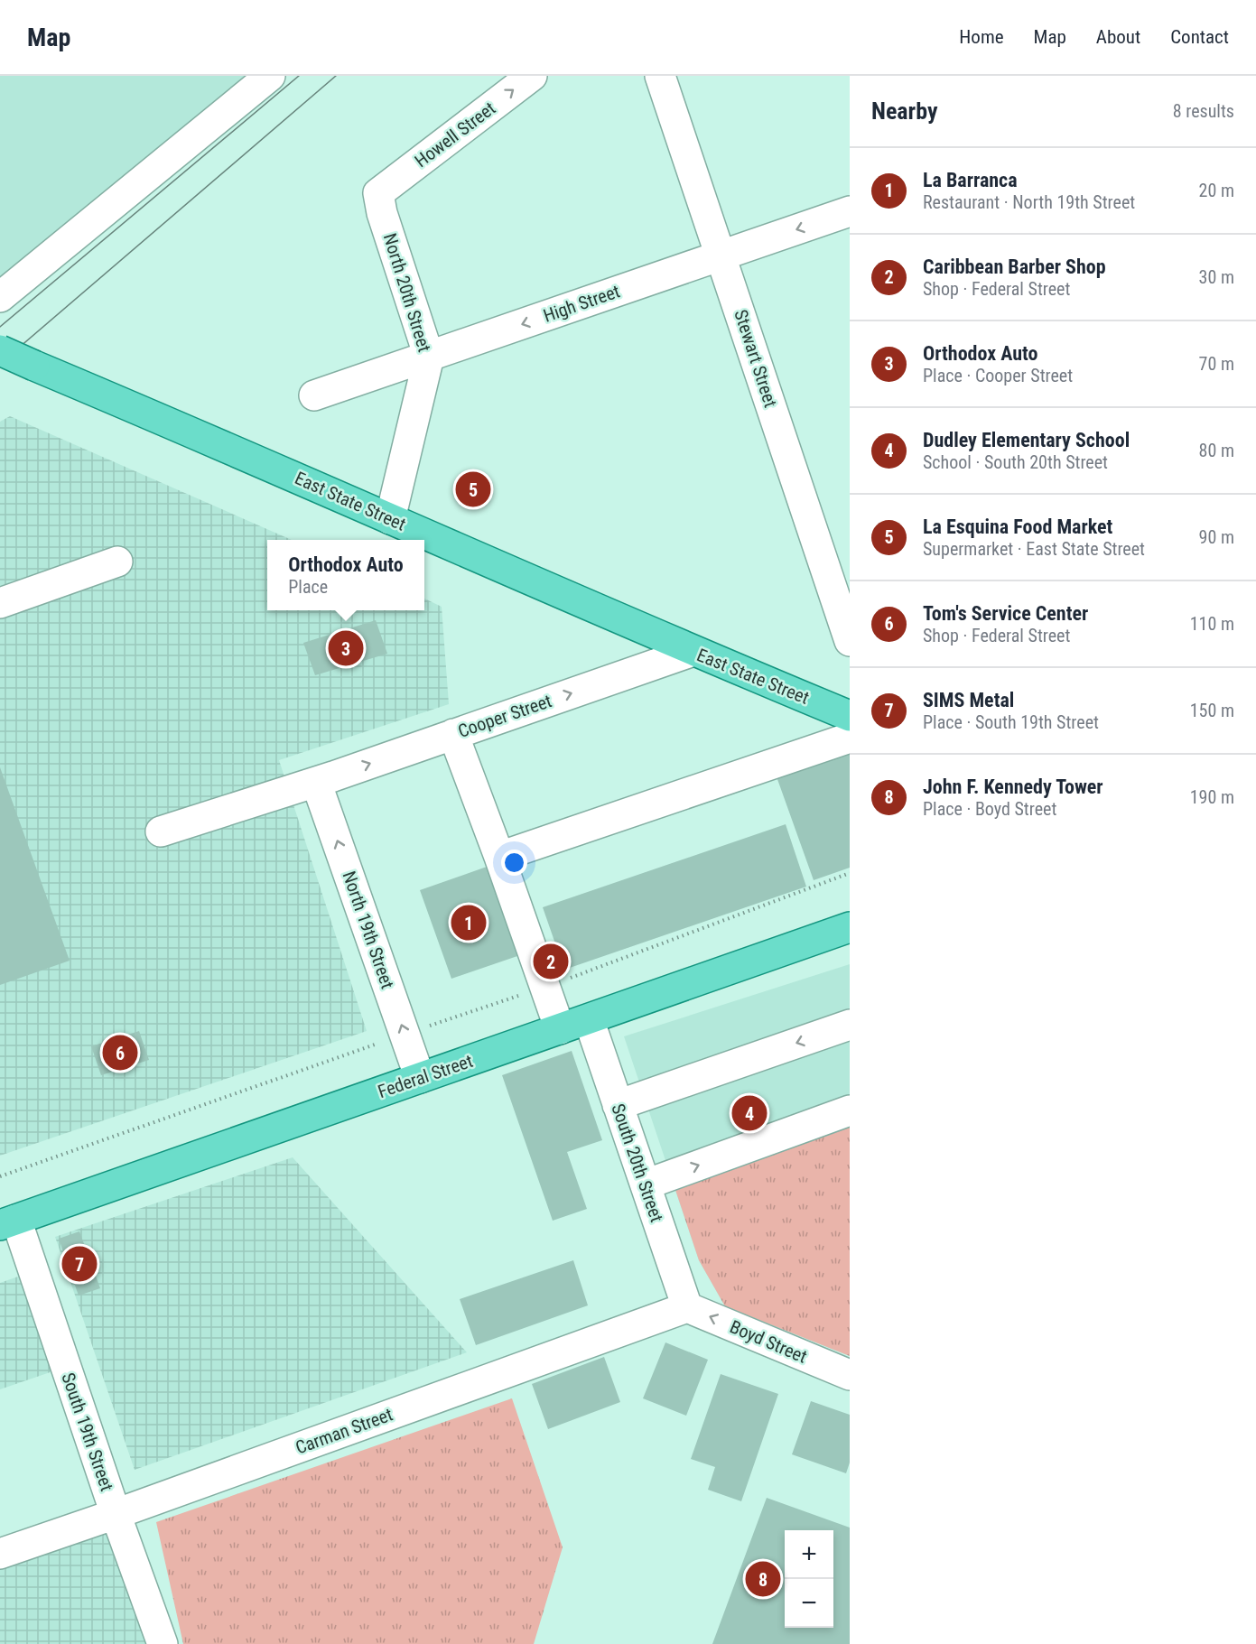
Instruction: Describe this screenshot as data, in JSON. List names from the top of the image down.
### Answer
{
  "streets": {
    "main road": ["East State Street", "Federal Street"],
    "street": [
      "Howell Street",
      "North 20th Street",
      "High Street",
      "Stewart Street",
      "Cooper Street",
      "North 19th Street",
      "South 20th Street",
      "Boyd Street",
      "Carman Street",
      "South 19th Street"
    ]
  },
  "crossings": [
    ["Howell Street", "North 20th Street"],
    ["North 20th Street", "High Street"],
    ["North 20th Street", "East State Street"],
    ["High Street", "Stewart Street"],
    ["East State Street", "Cooper Street"],
    ["Cooper Street", "North 19th Street"],
    ["North 19th Street", "Federal Street"],
    ["Federal Street", "South 20th Street"],
    ["Federal Street", "South 19th Street"],
    ["South 20th Street", "Boyd Street"],
    ["South 20th Street", "Carman Street"],
    ["Boyd Street", "Carman Street"],
    ["Carman Street", "South 19th Street"]
  ],
  "one_way": ["Howell Street", "High Street", "Boyd Street"],
  "page": {
    "header": "Map",
    "nav": [
      "Home",
      "Map",
      "About",
      "Contact"
    ],
    "heading": ["Nearby", "8 results"],
    "list": [
      {
        "mark": "1",
        "name": "La Barranca",
        "note": "Restaurant · North 19th Street",
        "value": "20 m"
      },
      {
        "mark": "2",
        "name": "Caribbean Barber Shop",
        "note": "Shop · Federal Street",
        "value": "30 m"
      },
      {
        "mark": "3",
        "name": "Orthodox Auto",
        "note": "Place · Cooper Street",
        "value": "70 m"
      },
      {
        "mark": "4",
        "name": "Dudley Elementary School",
        "note": "School · South 20th Street",
        "value": "80 m"
      },
      {
        "mark": "5",
        "name": "La Esquina Food Market",
        "note": "Supermarket · East State Street",
        "value": "90 m"
      },
      {
        "mark": "6",
        "name": "Tom's Service Center",
        "note": "Shop · Federal Street",
        "value": "110 m"
      },
      {
        "mark": "7",
        "name": "SIMS Metal",
        "note": "Place · South 19th Street",
        "value": "150 m"
      },
      {
        "mark": "8",
        "name": "John F. Kennedy Tower",
        "note": "Place · Boyd Street",
        "value": "190 m"
      }
    ],
    "pins": [
      "5",
      "3",
      "1",
      "2",
      "6",
      "4",
      "7",
      "8"
    ],
    "popup": ["Orthodox Auto", "Place"],
    "map_buttons": ["+", "−"]
  }
}
